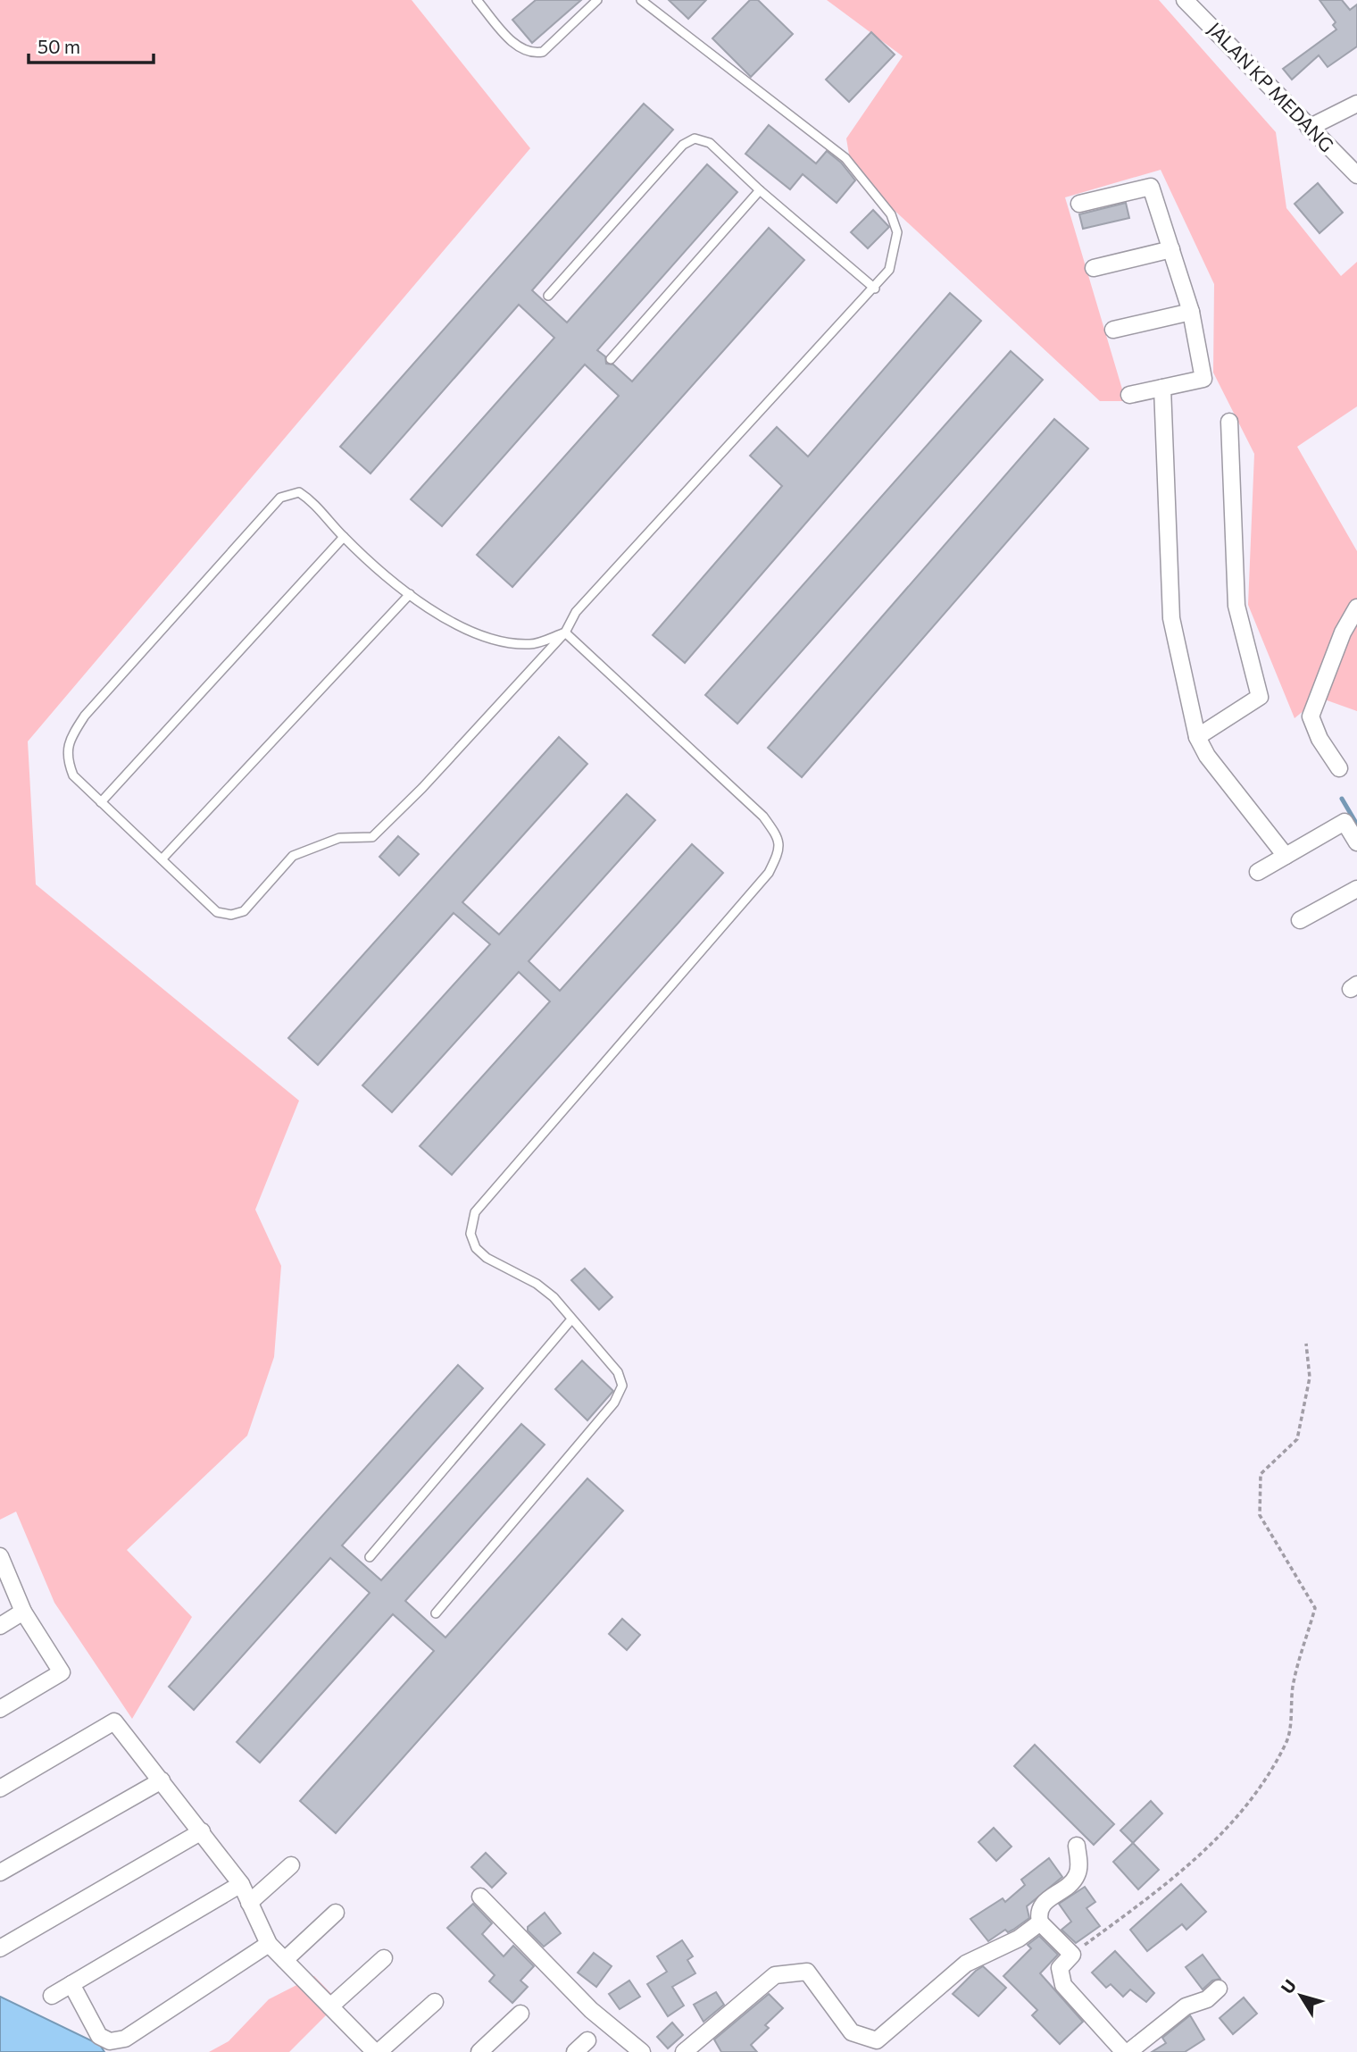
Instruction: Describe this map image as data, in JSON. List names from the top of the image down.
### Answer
{
  "streets": {
    "street": ["JALAN KP MEDANG"]
  },
  "scale_bar": "50 m",
  "north": "top left"
}
